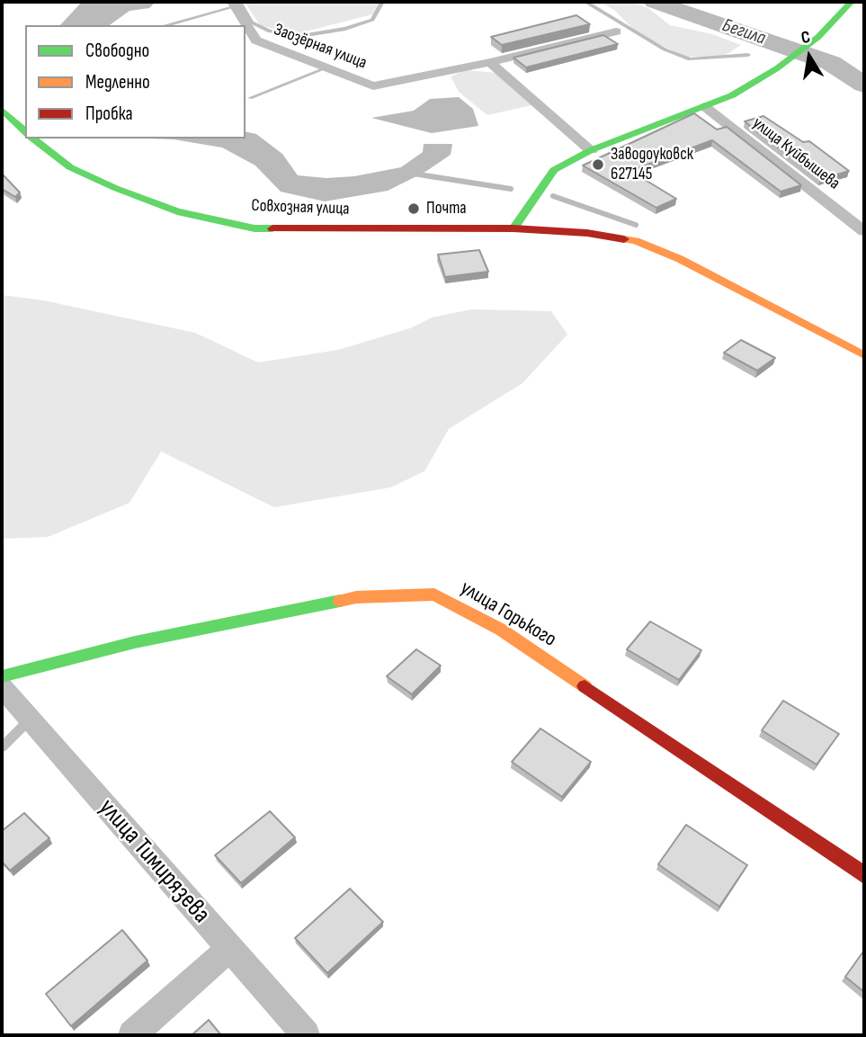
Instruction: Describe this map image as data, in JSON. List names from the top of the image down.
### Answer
{
  "streets": {
    "street": [
      "Заозёрная улица",
      "улица Куйбышева",
      "Совхозная улица",
      "улица Горького",
      "улица Тимирязева"
    ]
  },
  "water": ["Бегила"],
  "places": ["Заводоуковск 627145", "Почта"],
  "legend": ["Свободно", "Медленно", "Пробка"],
  "north": "top"
}
